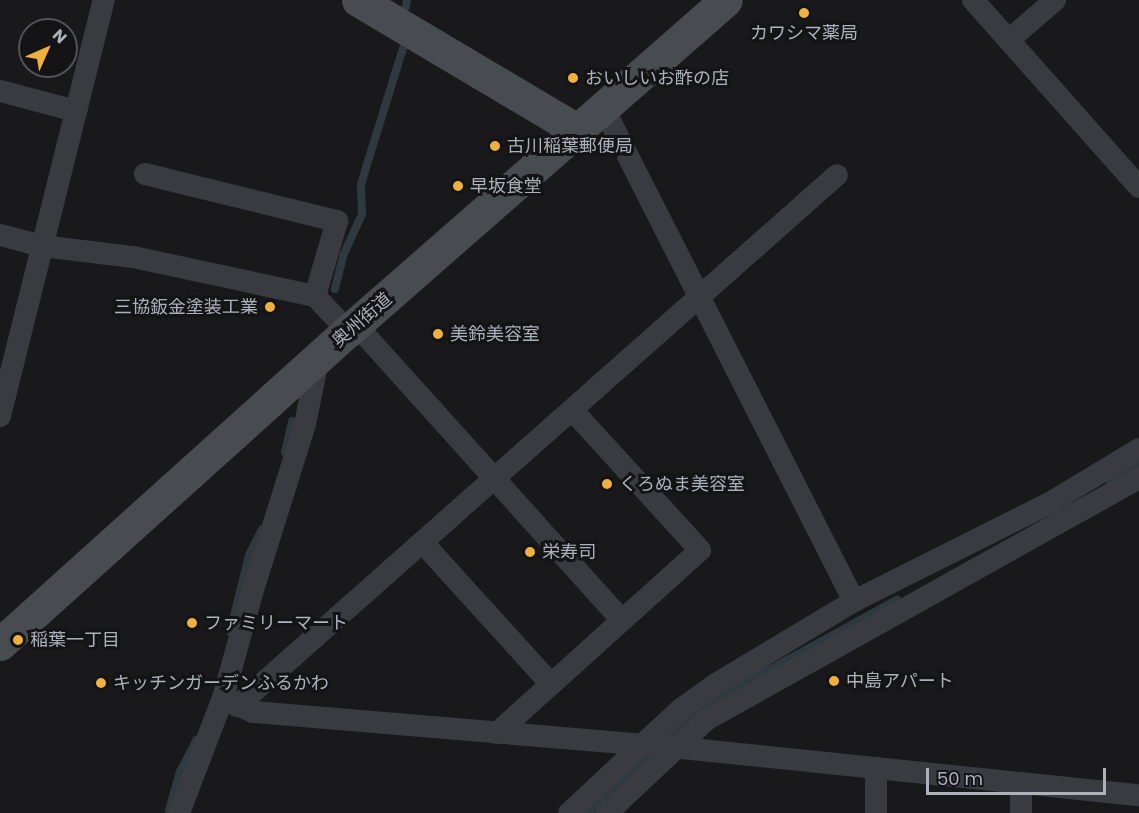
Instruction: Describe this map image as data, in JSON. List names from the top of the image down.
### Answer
{
  "streets": {
    "street": ["奥州街道"]
  },
  "places": [
    "カワシマ薬局",
    "おいしいお酢の店",
    "古川稲葉郵便局",
    "早坂食堂",
    "三協鈑金塗装工業",
    "美鈴美容室",
    "くろぬま美容室",
    "栄寿司",
    "ファミリーマート",
    "稲葉一丁目",
    "中島アパート",
    "キッチンガーデンふるかわ"
  ],
  "scale_bar": "50 m",
  "north": "top right"
}
